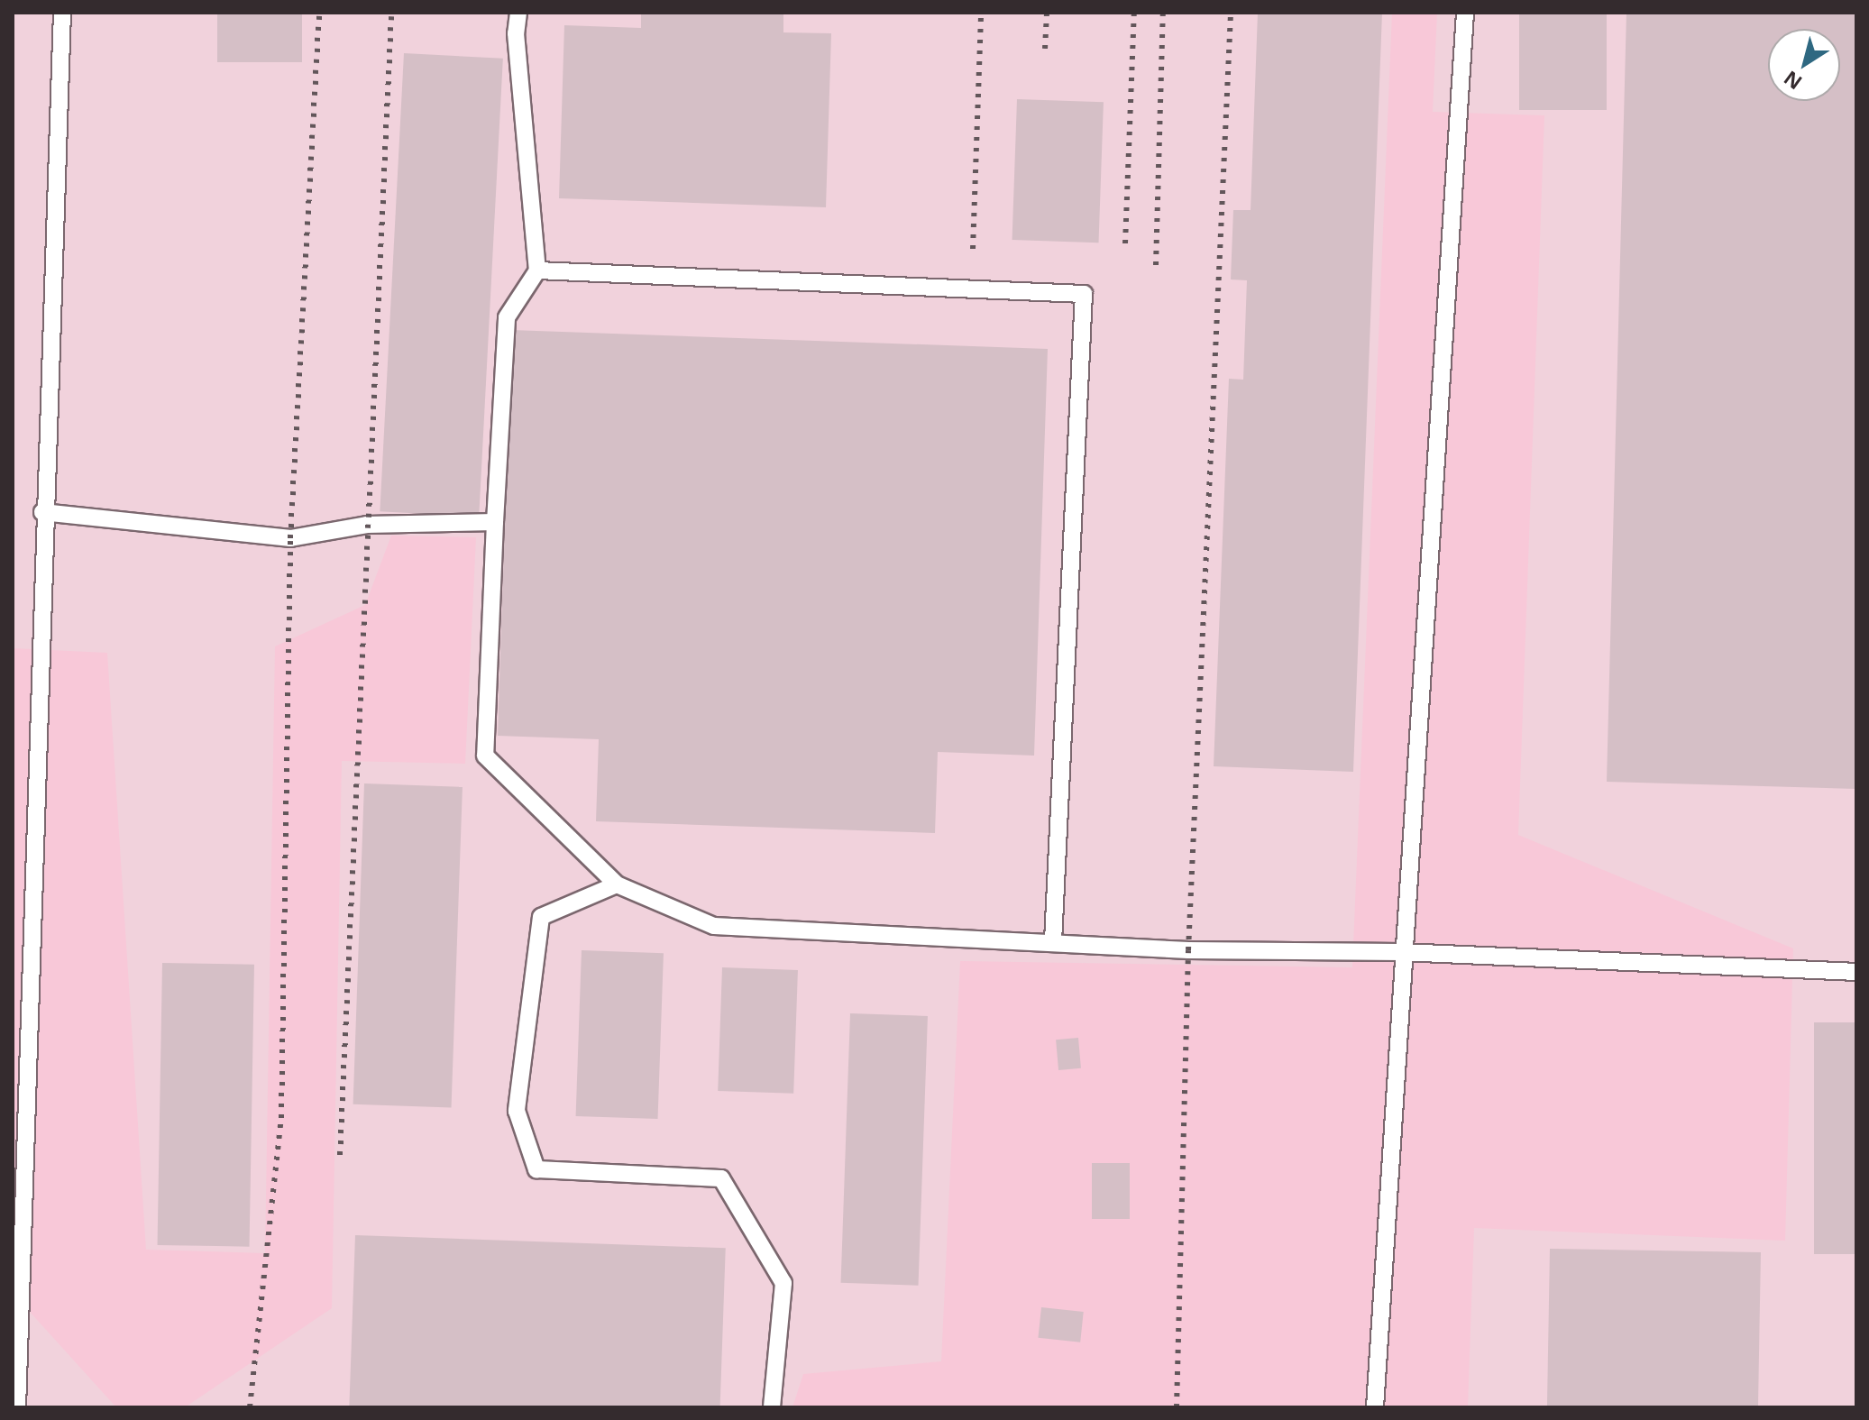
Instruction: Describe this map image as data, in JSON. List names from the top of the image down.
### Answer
{
  "north": "bottom left"
}
